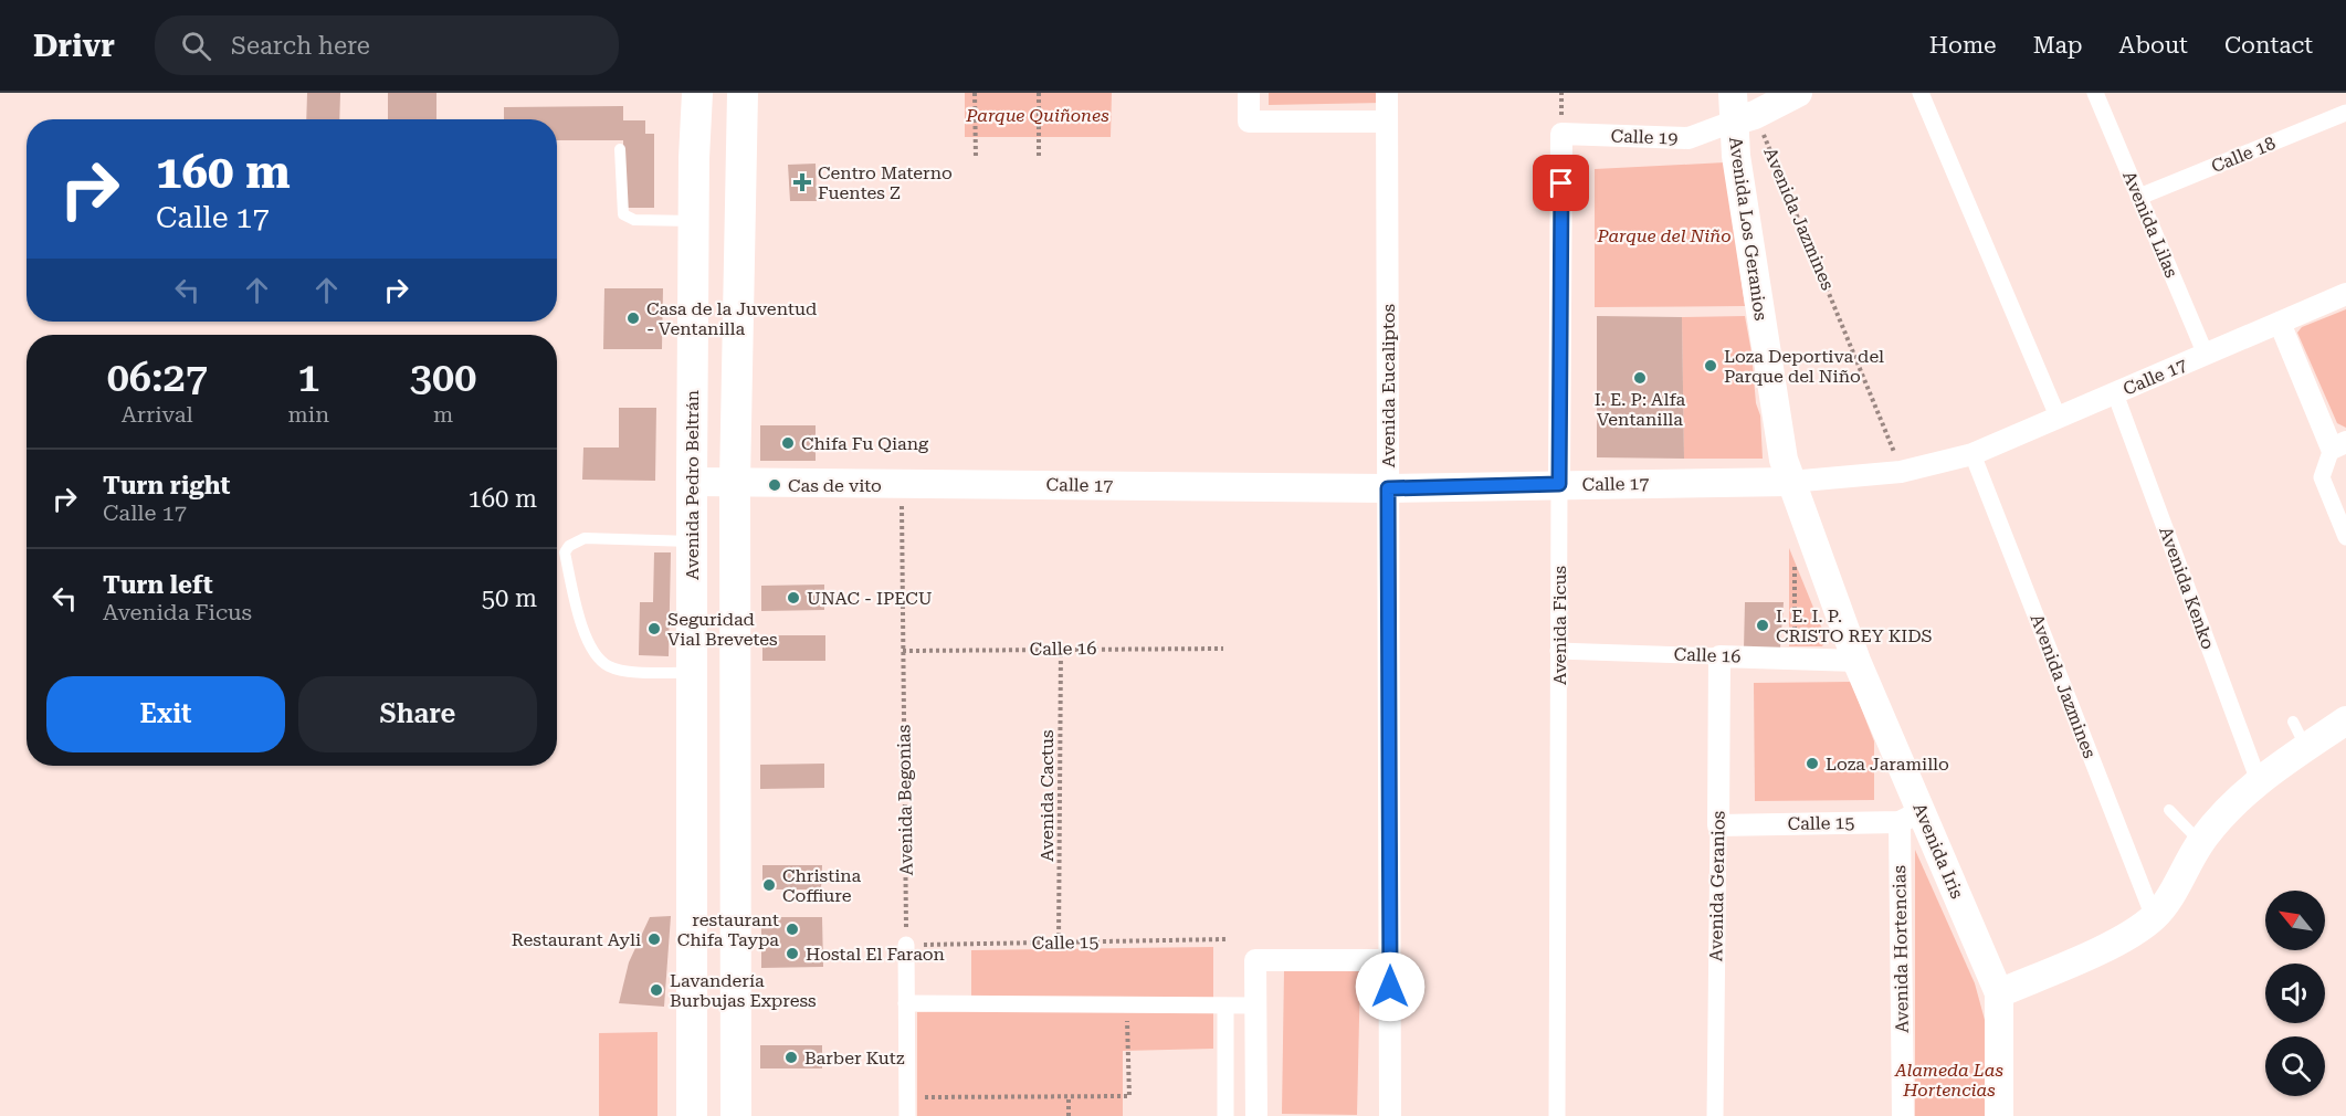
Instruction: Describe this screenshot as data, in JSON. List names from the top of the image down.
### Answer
{
  "streets": {
    "main road": ["Avenida Pedro Beltrán"],
    "street": [
      "Calle 19",
      "Calle 18",
      "Avenida Jazmines",
      "Avenida Lilas",
      "Avenida Los Geranios",
      "Calle 17",
      "Avenida Eucaliptos",
      "Avenida Kenko",
      "Avenida Ficus",
      "Calle 16",
      "Calle 15",
      "Avenida Iris",
      "Avenida Geranios",
      "Avenida Hortencias"
    ],
    "path": ["Avenida Cactus", "Avenida Begonias"]
  },
  "crossings": [
    ["Calle 19", "Avenida Jazmines"],
    ["Calle 19", "Avenida Los Geranios"],
    ["Calle 19", "Avenida Ficus"],
    ["Calle 18", "Avenida Lilas"],
    ["Avenida Jazmines", "Avenida Los Geranios"],
    ["Avenida Jazmines", "Calle 17"],
    ["Avenida Lilas", "Calle 17"],
    ["Avenida Los Geranios", "Calle 17"],
    ["Avenida Los Geranios", "Avenida Iris"],
    ["Calle 17", "Avenida Eucaliptos"],
    ["Calle 17", "Avenida Pedro Beltrán"],
    ["Calle 17", "Avenida Kenko"],
    ["Calle 17", "Avenida Ficus"],
    ["Calle 17", "Avenida Begonias"],
    ["Calle 17", "Avenida Iris"],
    ["Avenida Ficus", "Calle 16"],
    ["Calle 16", "Avenida Cactus"],
    ["Calle 16", "Avenida Begonias"],
    ["Calle 16", "Avenida Iris"],
    ["Calle 16", "Avenida Geranios"],
    ["Avenida Cactus", "Calle 15"],
    ["Avenida Begonias", "Calle 15"],
    ["Calle 15", "Avenida Iris"],
    ["Calle 15", "Avenida Geranios"],
    ["Calle 15", "Avenida Hortencias"],
    ["Avenida Iris", "Avenida Hortencias"]
  ],
  "parks": ["Parque Quiñones", "Parque del Niño", "Alameda Las Hortencias"],
  "places": {
    "health": ["Centro Materno Fuentes Z"],
    "other": [
      "Casa de la Juventud - Ventanilla",
      "Loza Deportiva del Parque del Niño",
      "I. E. P: Alfa Ventanilla",
      "Chifa Fu Qiang",
      "Cas de vito",
      "UNAC - IPECU",
      "I. E. I. P. CRISTO REY KIDS",
      "Seguridad Vial Brevetes",
      "Loza Jaramillo",
      "Christina Coffiure",
      "restaurant Chifa Taypa",
      "Restaurant Ayli",
      "Hostal El Faraon",
      "Lavandería Burbujas Express",
      "Barber Kutz"
    ]
  },
  "north": "top left",
  "page": {
    "header": "Drivr",
    "search": "Search here",
    "nav": [
      "Home",
      "Map",
      "About",
      "Contact"
    ],
    "turn": ["160 m", "Calle 17"],
    "eta": [
      "06:27",
      "Arrival",
      "1",
      "min",
      "300",
      "m"
    ],
    "list": [
      {
        "name": "Turn right",
        "note": "Calle 17",
        "value": "160 m"
      },
      {
        "name": "Turn left",
        "note": "Avenida Ficus",
        "value": "50 m"
      }
    ],
    "buttons": ["Exit", "Share"]
  }
}
